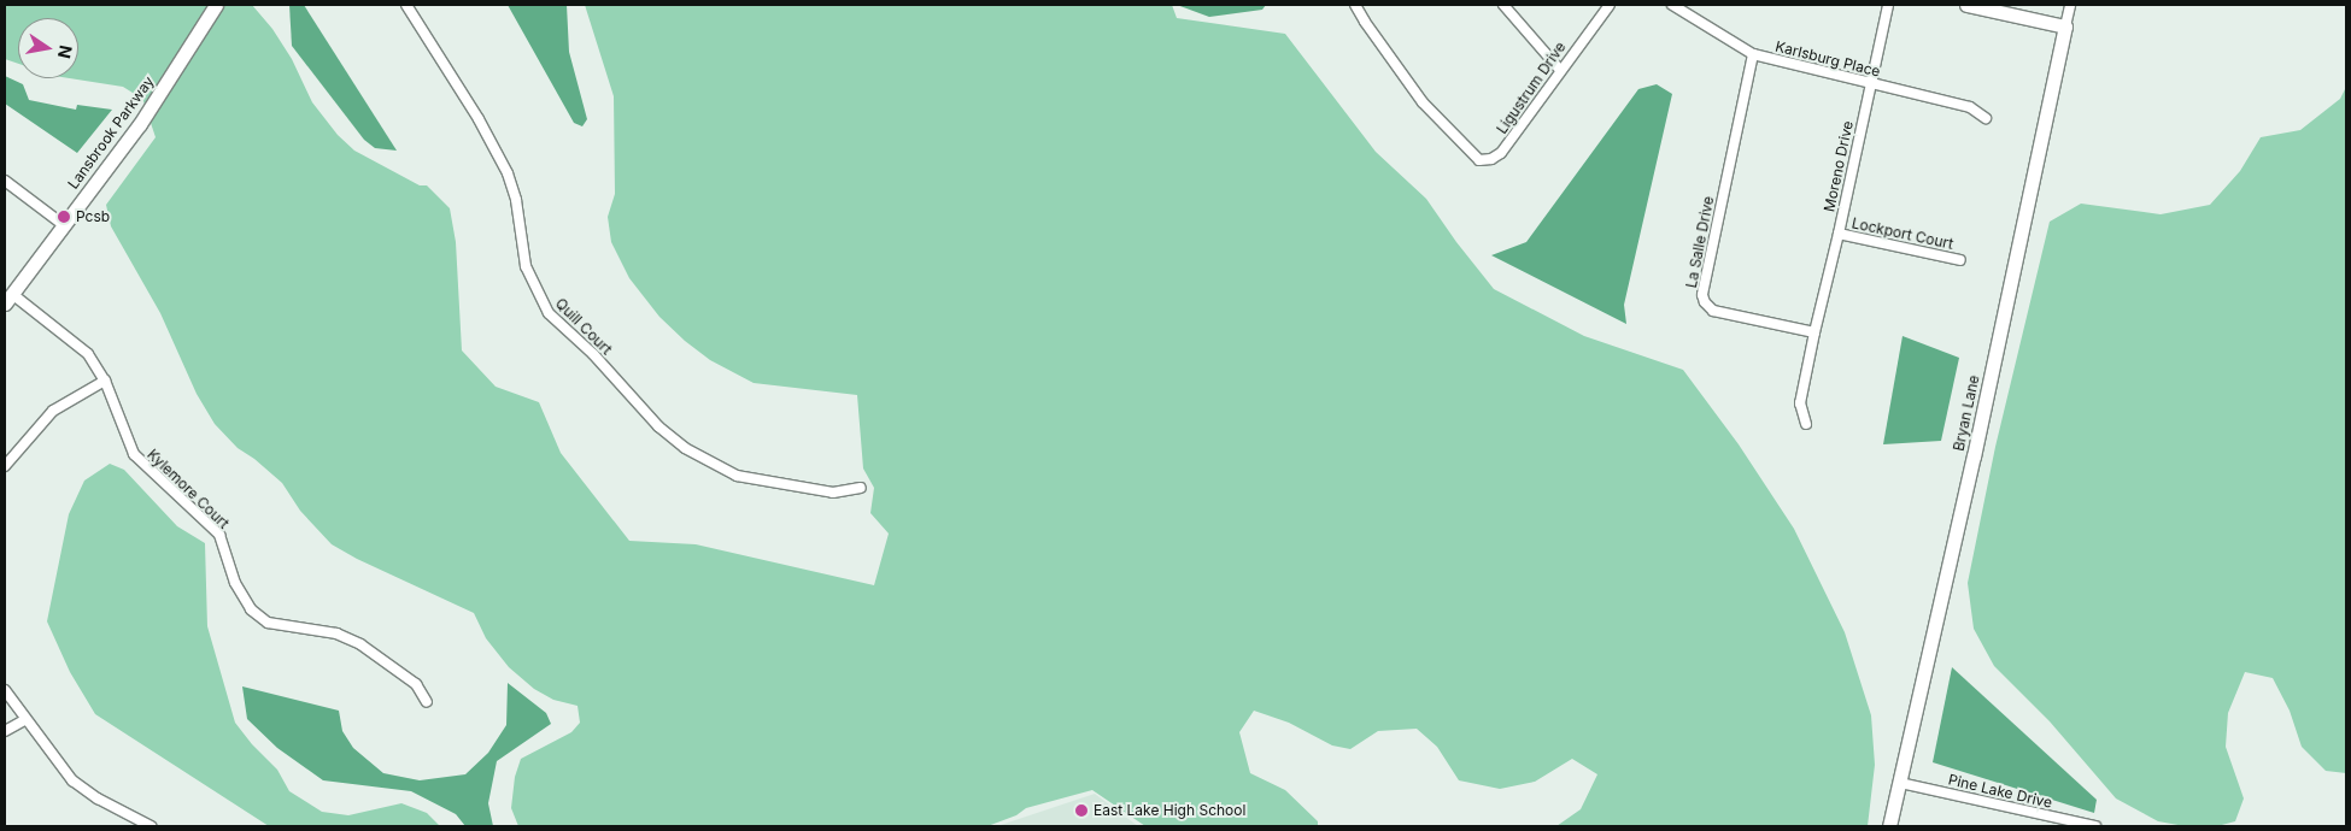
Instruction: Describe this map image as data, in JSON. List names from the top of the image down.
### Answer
{
  "streets": {
    "street": [
      "Karlsburg Place",
      "Ligustrum Drive",
      "Lansbrook Parkway",
      "Moreno Drive",
      "Lockport Court",
      "La Salle Drive",
      "Quill Court",
      "Bryan Lane",
      "Kylemore Court",
      "Pine Lake Drive"
    ]
  },
  "crossings": [
    ["Karlsburg Place", "Moreno Drive"],
    ["Karlsburg Place", "La Salle Drive"],
    ["Lansbrook Parkway", "Kylemore Court"],
    ["Moreno Drive", "Lockport Court"],
    ["Moreno Drive", "La Salle Drive"],
    ["Bryan Lane", "Pine Lake Drive"]
  ],
  "places": ["Pcsb", "East Lake High School"],
  "north": "right"
}
